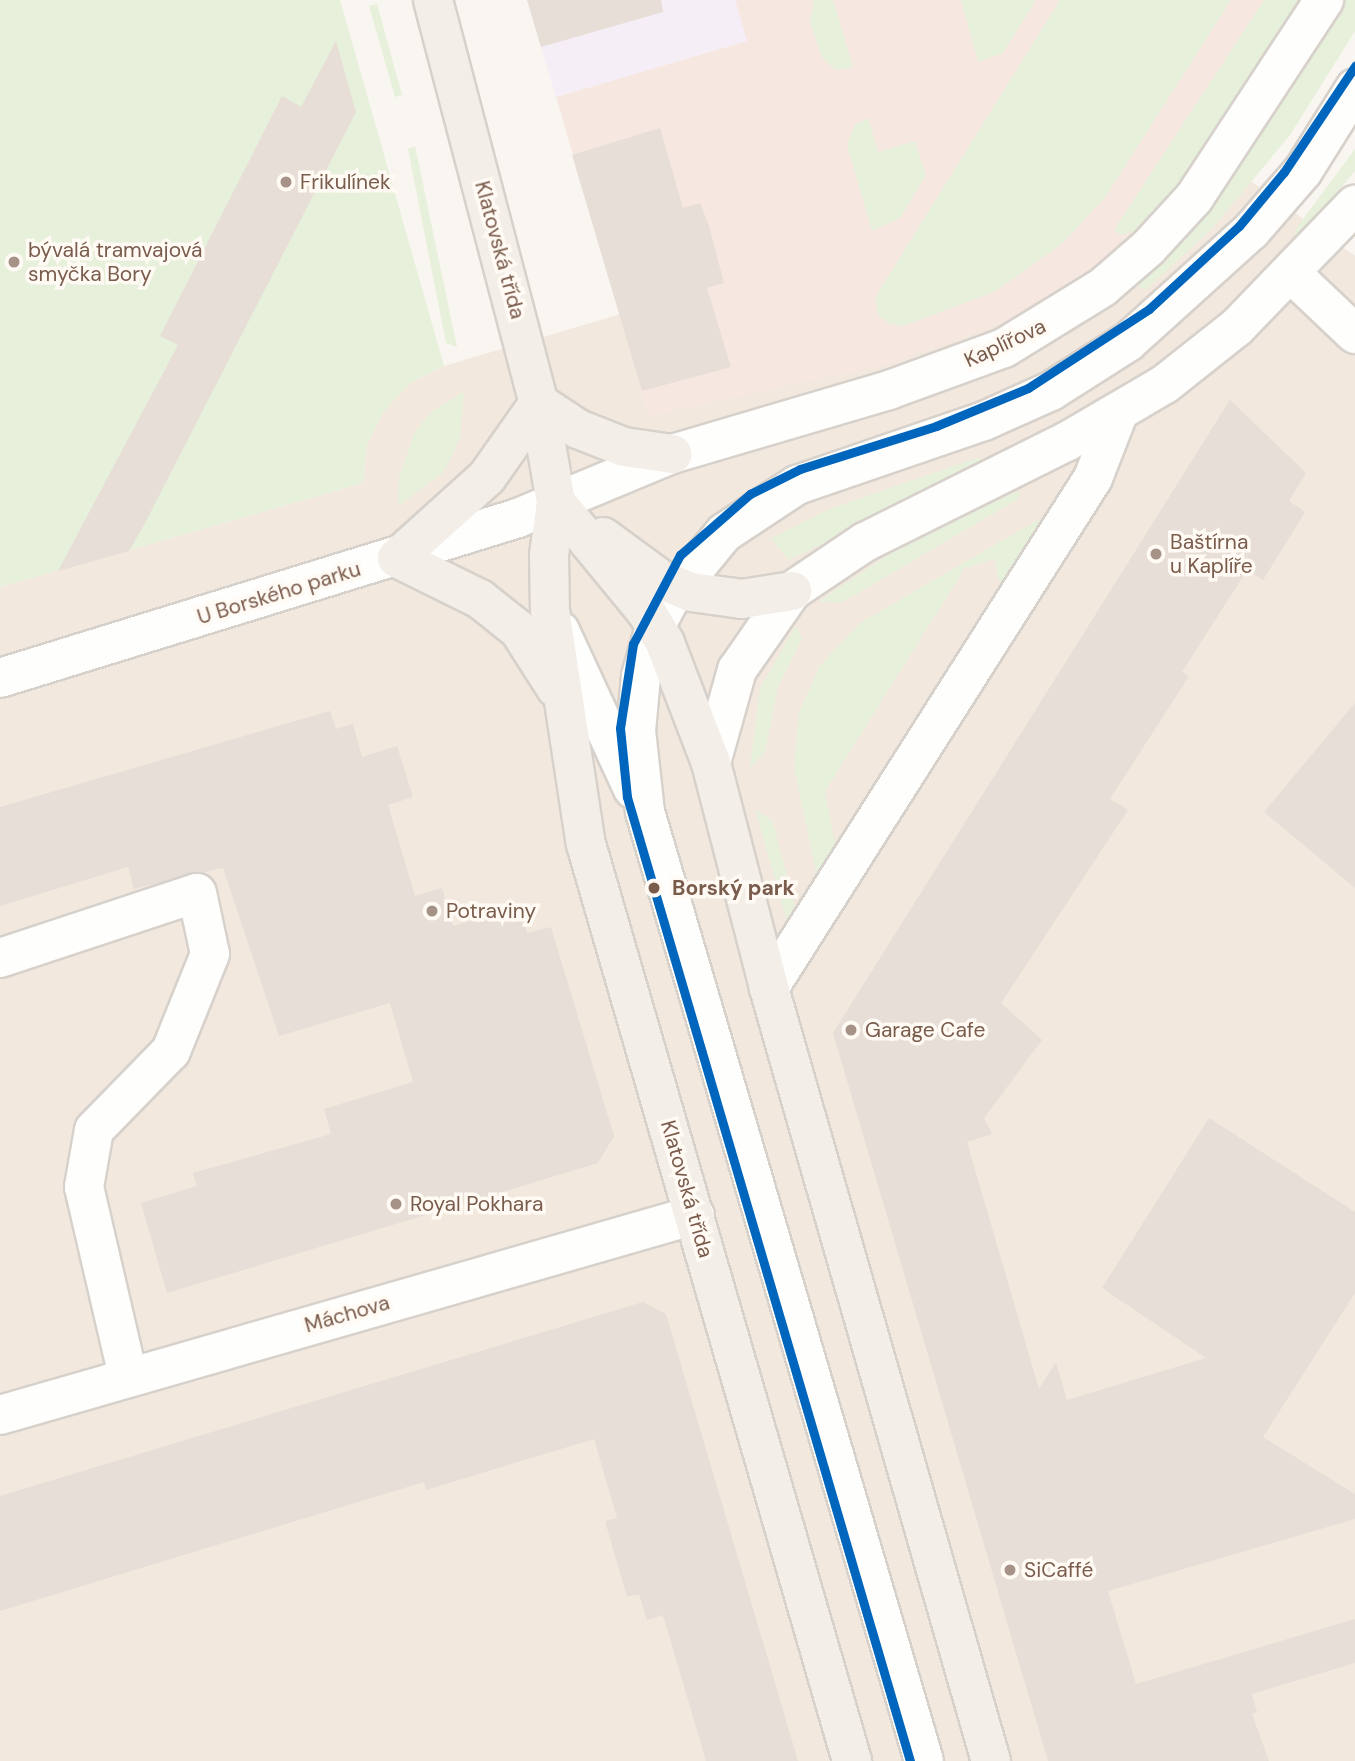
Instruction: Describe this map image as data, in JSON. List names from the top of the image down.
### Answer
{
  "streets": {
    "main road": ["Klatovská třída"],
    "street": ["Kaplířova", "U Borského parku", "Máchova"]
  },
  "crossings": [
    ["Klatovská třída", "Kaplířova"],
    ["Klatovská třída", "U Borského parku"],
    ["Klatovská třída", "Máchova"],
    ["Kaplířova", "U Borského parku"]
  ],
  "places": [
    "Frikulínek",
    "bývalá tramvajová smyčka Bory",
    "Baštírna u Kaplíře",
    "Borský park",
    "Potraviny",
    "Garage Cafe",
    "Royal Pokhara",
    "SiCaffé"
  ]
}
